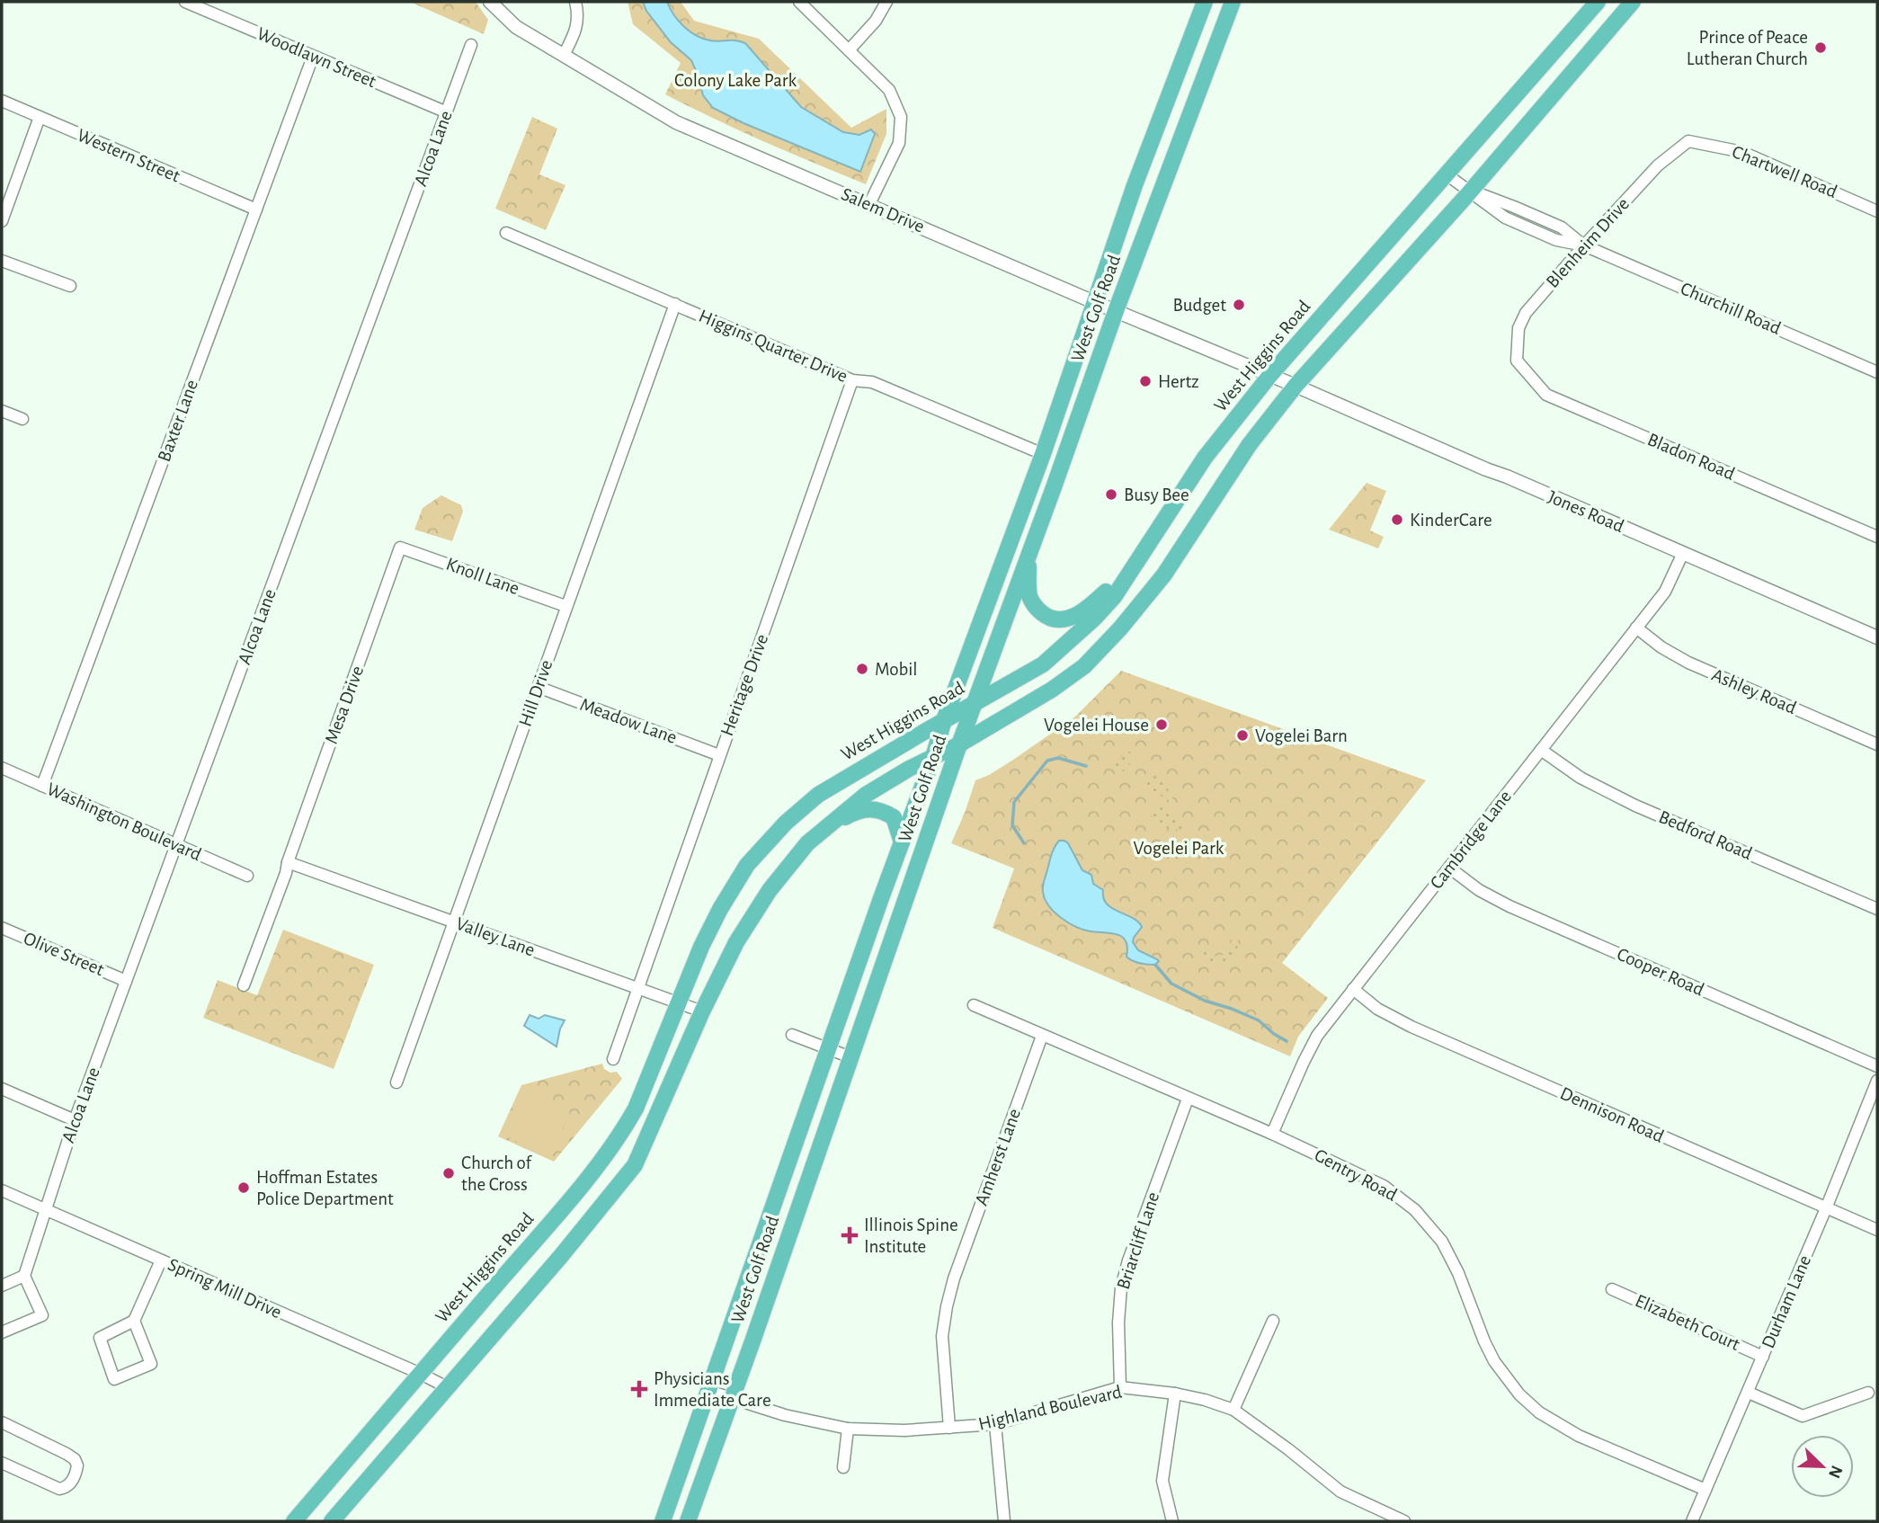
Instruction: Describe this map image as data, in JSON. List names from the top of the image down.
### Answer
{
  "streets": {
    "main road": ["West Golf Road", "West Higgins Road"],
    "street": [
      "Woodlawn Street",
      "Alcoa Lane",
      "Western Street",
      "Chartwell Road",
      "Salem Drive",
      "Blenheim Drive",
      "Churchill Road",
      "Higgins Quarter Drive",
      "Baxter Lane",
      "Bladon Road",
      "Jones Road",
      "Knoll Lane",
      "Heritage Drive",
      "Ashley Road",
      "Hill Drive",
      "Mesa Drive",
      "Meadow Lane",
      "Washington Boulevard",
      "Bedford Road",
      "Cambridge Lane",
      "Valley Lane",
      "Olive Street",
      "Cooper Road",
      "Dennison Road",
      "Amherst Lane",
      "Gentry Road",
      "Briarcliff Lane",
      "Spring Mill Drive",
      "Durham Lane",
      "Elizabeth Court",
      "Highland Boulevard"
    ]
  },
  "crossings": [
    ["Woodlawn Street", "Alcoa Lane"],
    ["Woodlawn Street", "Baxter Lane"],
    ["Alcoa Lane", "Washington Boulevard"],
    ["Alcoa Lane", "Olive Street"],
    ["Alcoa Lane", "Spring Mill Drive"],
    ["Western Street", "Baxter Lane"],
    ["Chartwell Road", "Blenheim Drive"],
    ["Salem Drive", "West Golf Road"],
    ["Salem Drive", "West Higgins Road"],
    ["Salem Drive", "Jones Road"],
    ["Blenheim Drive", "Churchill Road"],
    ["Blenheim Drive", "Bladon Road"],
    ["West Golf Road", "Higgins Quarter Drive"],
    ["West Golf Road", "West Higgins Road"],
    ["West Golf Road", "Highland Boulevard"],
    ["Churchill Road", "West Higgins Road"],
    ["Higgins Quarter Drive", "Heritage Drive"],
    ["Higgins Quarter Drive", "Hill Drive"],
    ["West Higgins Road", "Valley Lane"],
    ["West Higgins Road", "Spring Mill Drive"],
    ["Baxter Lane", "Washington Boulevard"],
    ["Jones Road", "Cambridge Lane"],
    ["Knoll Lane", "Hill Drive"],
    ["Knoll Lane", "Mesa Drive"],
    ["Heritage Drive", "Meadow Lane"],
    ["Heritage Drive", "Valley Lane"],
    ["Ashley Road", "Cambridge Lane"],
    ["Hill Drive", "Meadow Lane"],
    ["Hill Drive", "Valley Lane"],
    ["Mesa Drive", "Valley Lane"],
    ["Bedford Road", "Cambridge Lane"],
    ["Cambridge Lane", "Cooper Road"],
    ["Cambridge Lane", "Dennison Road"],
    ["Cambridge Lane", "Gentry Road"],
    ["Dennison Road", "Durham Lane"],
    ["Amherst Lane", "Gentry Road"],
    ["Amherst Lane", "Highland Boulevard"],
    ["Gentry Road", "Briarcliff Lane"],
    ["Gentry Road", "Durham Lane"],
    ["Briarcliff Lane", "Highland Boulevard"],
    ["Durham Lane", "Elizabeth Court"]
  ],
  "parks": ["Colony Lake Park", "Vogelei Park"],
  "places": {
    "other": [
      "Prince of Peace Lutheran Church",
      "Budget",
      "Hertz",
      "Busy Bee",
      "KinderCare",
      "Mobil",
      "Vogelei House",
      "Vogelei Barn",
      "Church of the Cross",
      "Hoffman Estates Police Department"
    ],
    "health": ["Illinois Spine Institute", "Physicians Immediate Care"]
  },
  "north": "bottom right"
}
